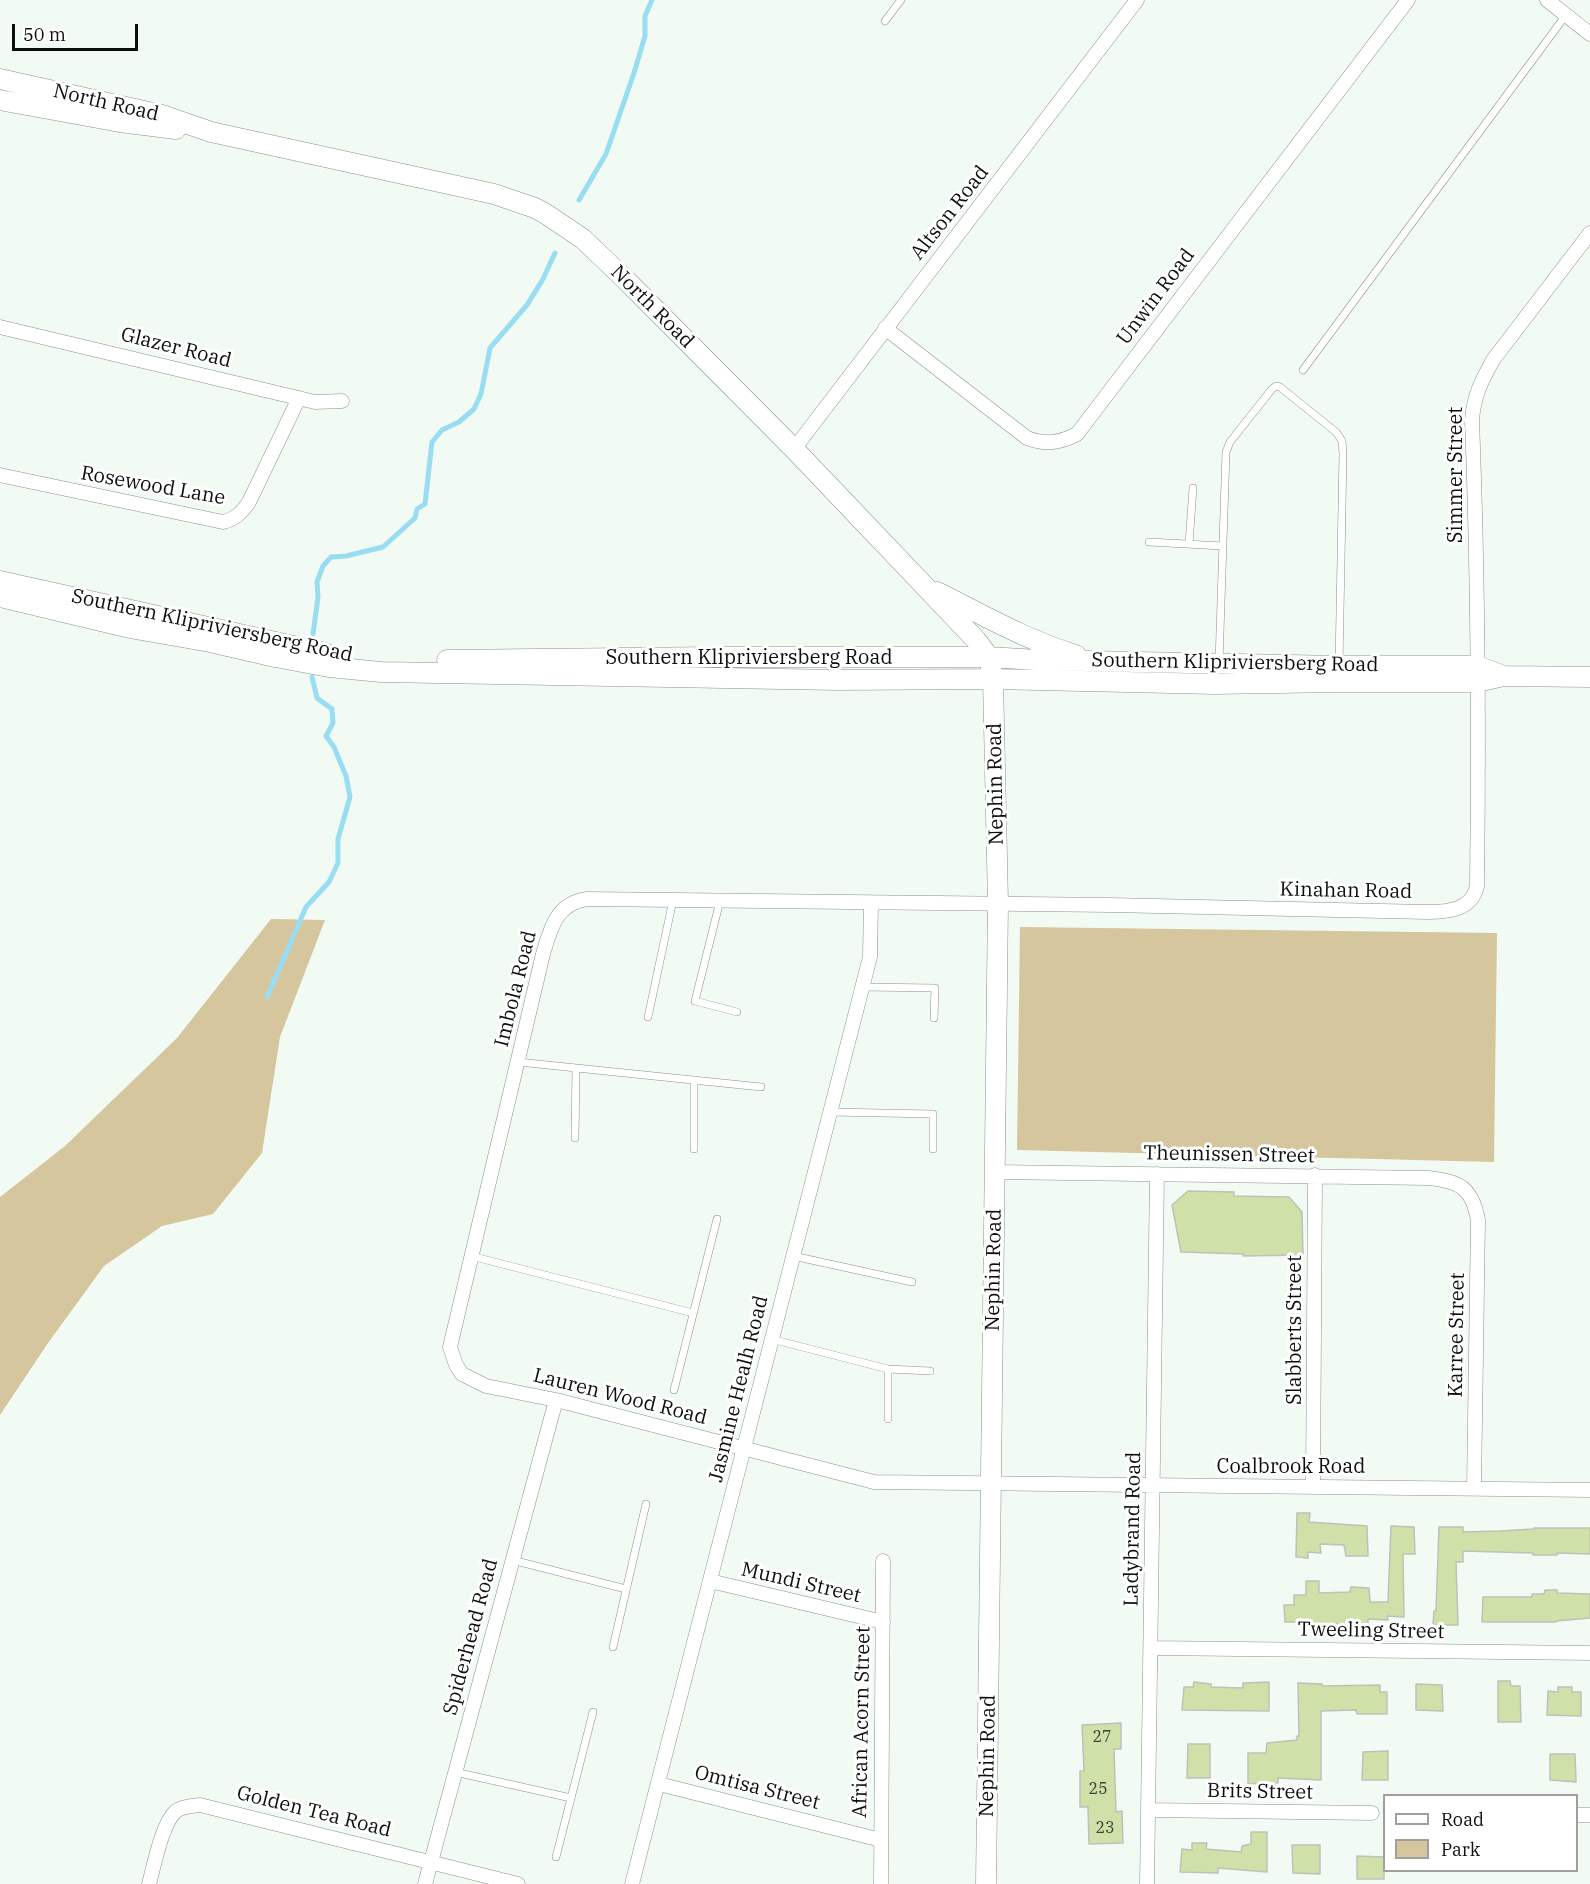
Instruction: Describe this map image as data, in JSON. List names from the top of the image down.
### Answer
{
  "streets": {
    "main road": ["North Road", "Southern Klipriviersberg Road", "Nephin Road"],
    "street": [
      "Altson Road",
      "Unwin Road",
      "Glazer Road",
      "Simmer Street",
      "Rosewood Lane",
      "Kinahan Road",
      "Imbola Road",
      "Theunissen Street",
      "Slabberts Street",
      "Karree Street",
      "Jasmine Healh Road",
      "Lauren Wood Road",
      "Coalbrook Road",
      "Ladybrand Road",
      "Mundi Street",
      "Tweeling Street",
      "Spiderhead Road",
      "African Acorn Street",
      "Omtisa Street",
      "Brits Street",
      "Golden Tea Road"
    ]
  },
  "crossings": [
    ["North Road", "Altson Road"],
    ["North Road", "Southern Klipriviersberg Road"],
    ["North Road", "Nephin Road"],
    ["Altson Road", "Unwin Road"],
    ["Glazer Road", "Rosewood Lane"],
    ["Simmer Street", "Southern Klipriviersberg Road"],
    ["Simmer Street", "Kinahan Road"],
    ["Southern Klipriviersberg Road", "Nephin Road"],
    ["Southern Klipriviersberg Road", "Kinahan Road"],
    ["Nephin Road", "Kinahan Road"],
    ["Nephin Road", "Imbola Road"],
    ["Nephin Road", "Theunissen Street"],
    ["Nephin Road", "Lauren Wood Road"],
    ["Nephin Road", "Coalbrook Road"],
    ["Kinahan Road", "Imbola Road"],
    ["Imbola Road", "Jasmine Healh Road"],
    ["Imbola Road", "Lauren Wood Road"],
    ["Theunissen Street", "Slabberts Street"],
    ["Theunissen Street", "Karree Street"],
    ["Theunissen Street", "Ladybrand Road"],
    ["Slabberts Street", "Coalbrook Road"],
    ["Karree Street", "Coalbrook Road"],
    ["Jasmine Healh Road", "Lauren Wood Road"],
    ["Jasmine Healh Road", "Mundi Street"],
    ["Jasmine Healh Road", "Omtisa Street"],
    ["Lauren Wood Road", "Coalbrook Road"],
    ["Lauren Wood Road", "Spiderhead Road"],
    ["Coalbrook Road", "Ladybrand Road"],
    ["Ladybrand Road", "Tweeling Street"],
    ["Ladybrand Road", "Brits Street"],
    ["Mundi Street", "African Acorn Street"],
    ["Spiderhead Road", "Golden Tea Road"],
    ["African Acorn Street", "Omtisa Street"]
  ],
  "house_numbers": ["27", "25", "23"],
  "legend": ["Road", "Park"],
  "scale_bar": "50 m"
}
